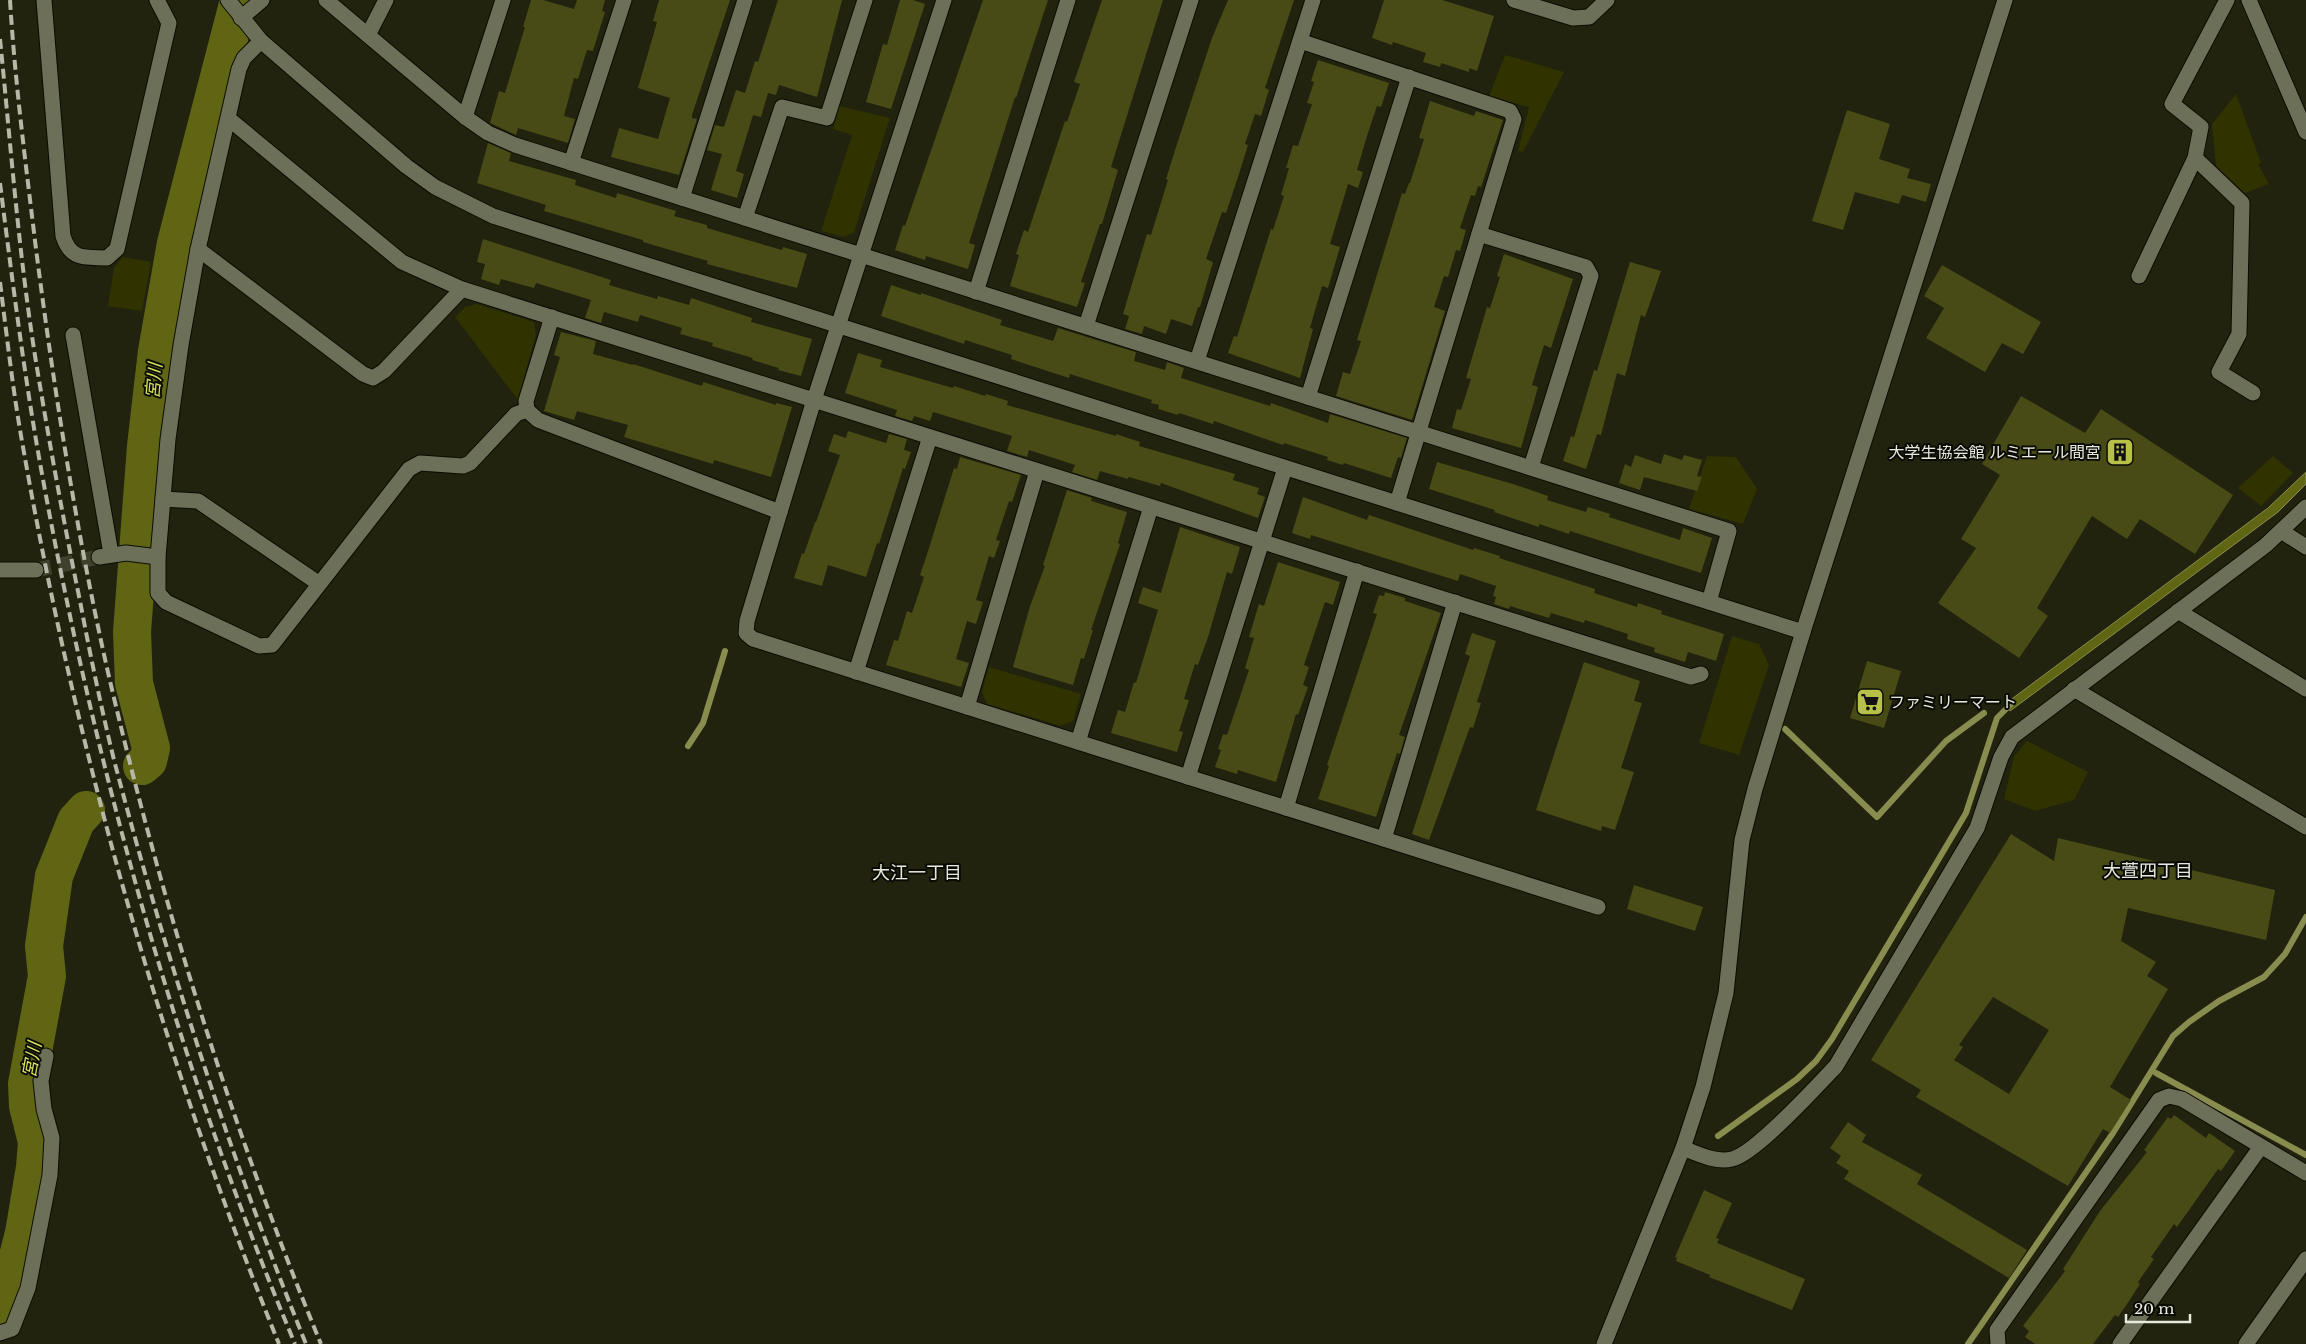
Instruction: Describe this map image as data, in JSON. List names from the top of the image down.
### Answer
{
  "districts": ["大萱四丁目", "大江一丁目"],
  "water": ["宮川"],
  "places": {
    "building": ["大学生協会館 ルミエール間宮"],
    "supermarket": ["ファミリーマート"]
  },
  "scale_bar": "20 m"
}
